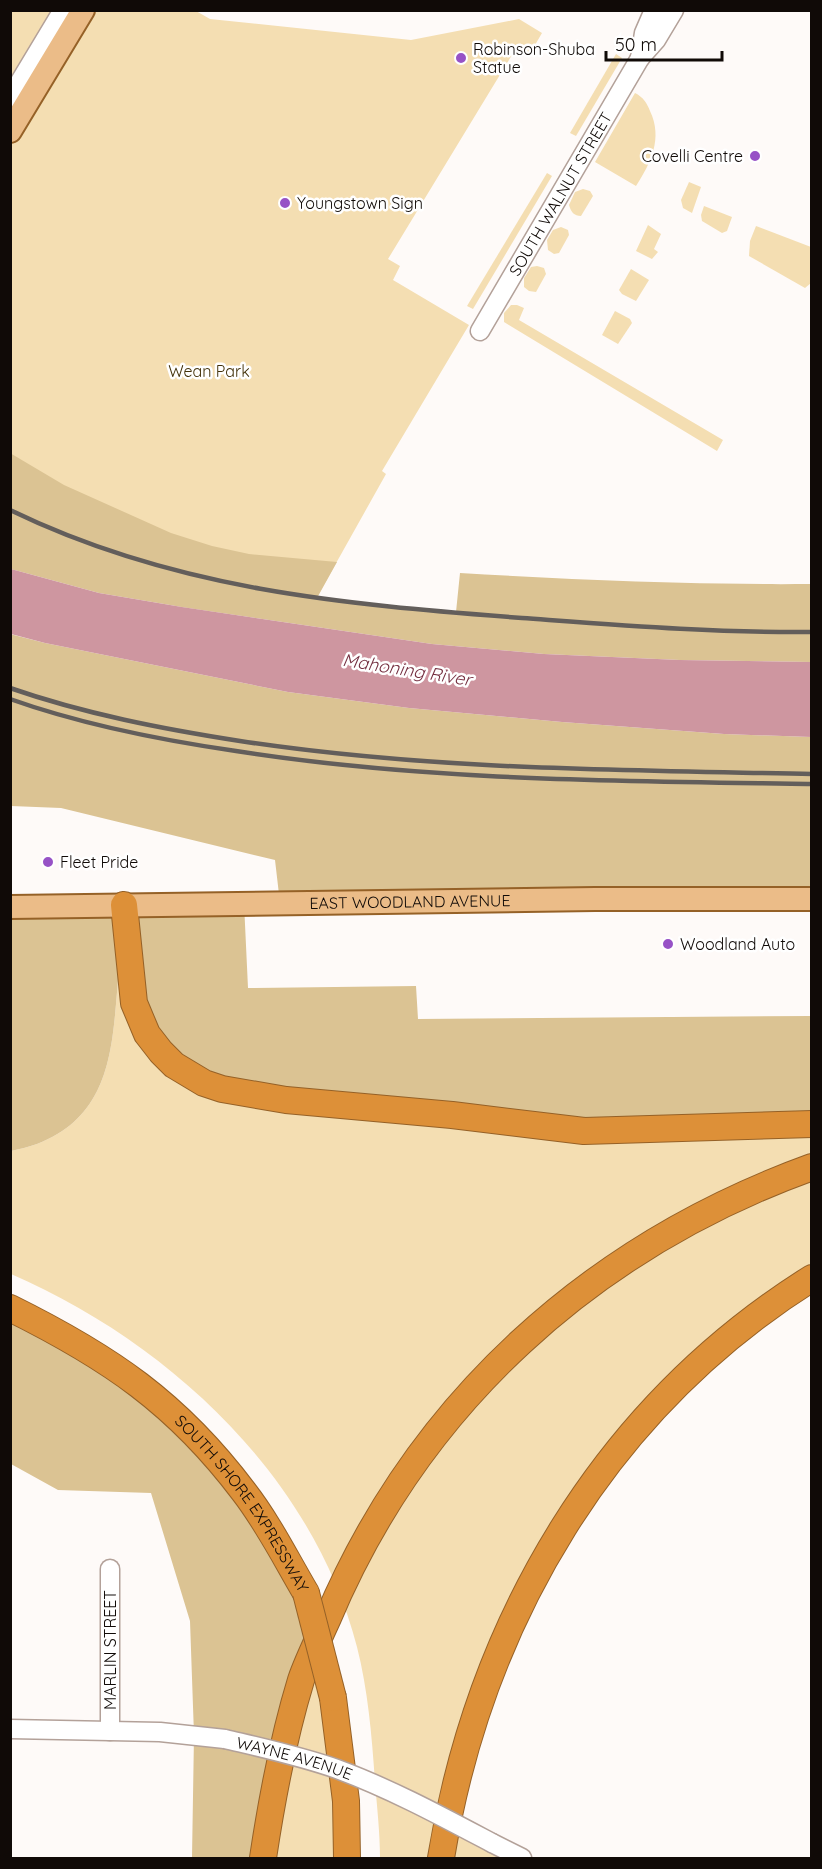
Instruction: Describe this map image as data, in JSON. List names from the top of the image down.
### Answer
{
  "streets": {
    "highway": ["SOUTH SHORE EXPRESSWAY"],
    "main road": ["EAST WOODLAND AVENUE"],
    "street": ["SOUTH WALNUT STREET", "MARLIN STREET", "WAYNE AVENUE"]
  },
  "crossings": [
    ["MARLIN STREET", "WAYNE AVENUE"]
  ],
  "water": ["Mahoning River"],
  "parks": ["Wean Park"],
  "places": [
    "Robinson-Shuba Statue",
    "Covelli Centre",
    "Youngstown Sign",
    "Fleet Pride",
    "Woodland Auto"
  ],
  "scale_bar": "50 m"
}
